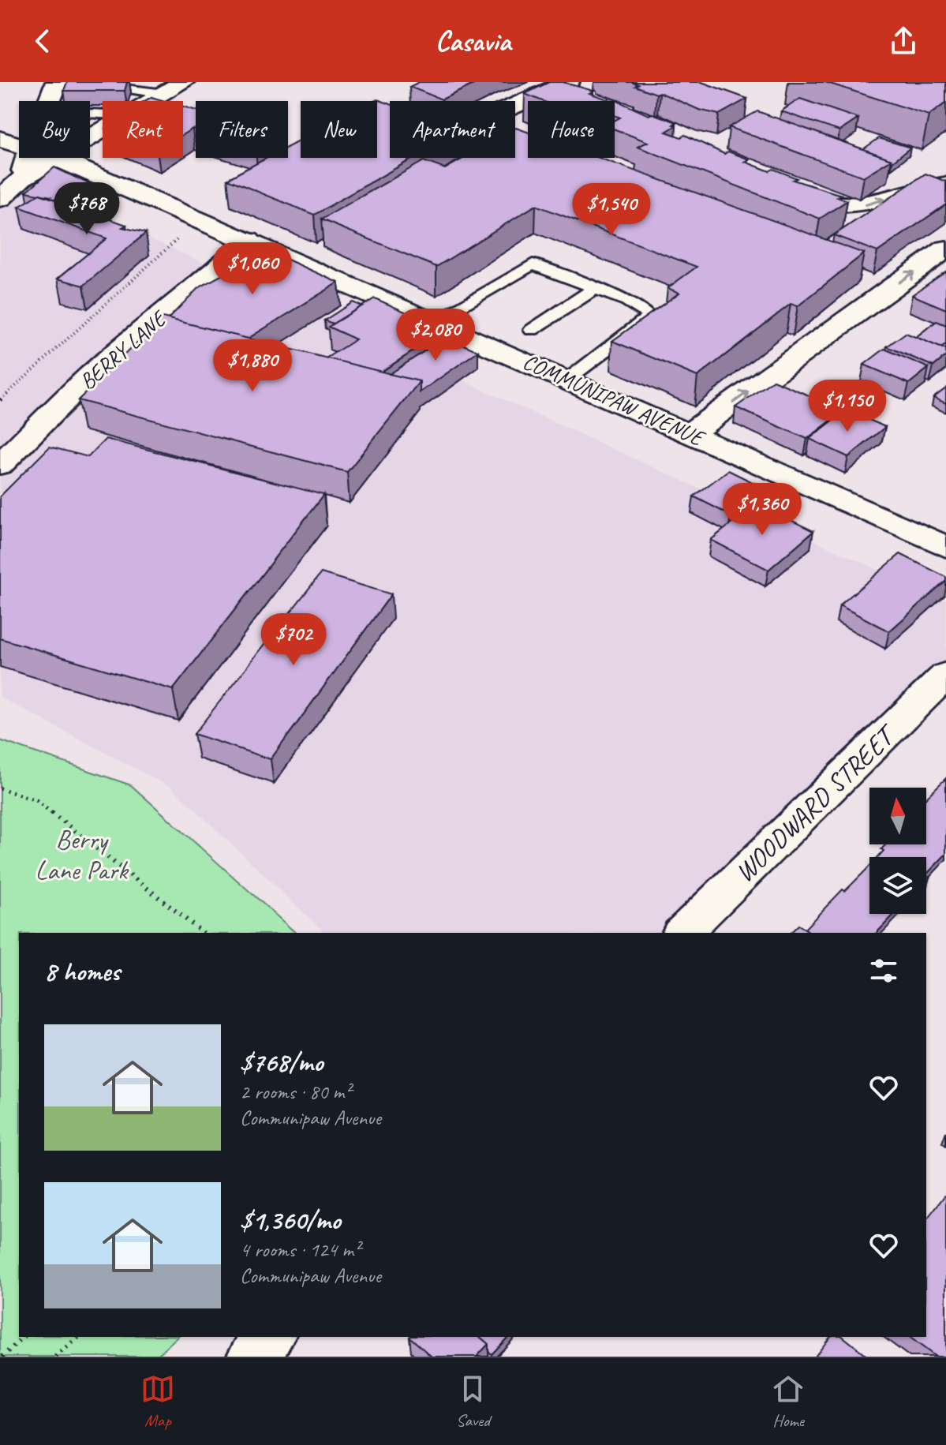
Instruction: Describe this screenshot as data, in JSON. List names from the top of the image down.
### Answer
{
  "streets": {
    "street": ["BERRY LANE", "COMMUNIPAW AVENUE", "WOODWARD STREET"]
  },
  "crossings": [
    ["BERRY LANE", "COMMUNIPAW AVENUE"]
  ],
  "parks": ["Berry Lane Park"],
  "north": "top",
  "page": {
    "header": "Casavia",
    "chip": [
      "Buy",
      "Rent",
      "Filters",
      "New",
      "Apartment",
      "House"
    ],
    "price": [
      "$768",
      "$1,540",
      "$1,060",
      "$2,080",
      "$1,880",
      "$1,150",
      "$1,360",
      "$702"
    ],
    "heading": "8 homes",
    "list": [
      {
        "name": "$768/mo",
        "note": "2 rooms · 80 m² · Communipaw Avenue"
      },
      {
        "name": "$1,360/mo",
        "note": "4 rooms · 124 m² · Communipaw Avenue"
      }
    ],
    "tabs": ["Map", "Saved", "Home"]
  }
}
